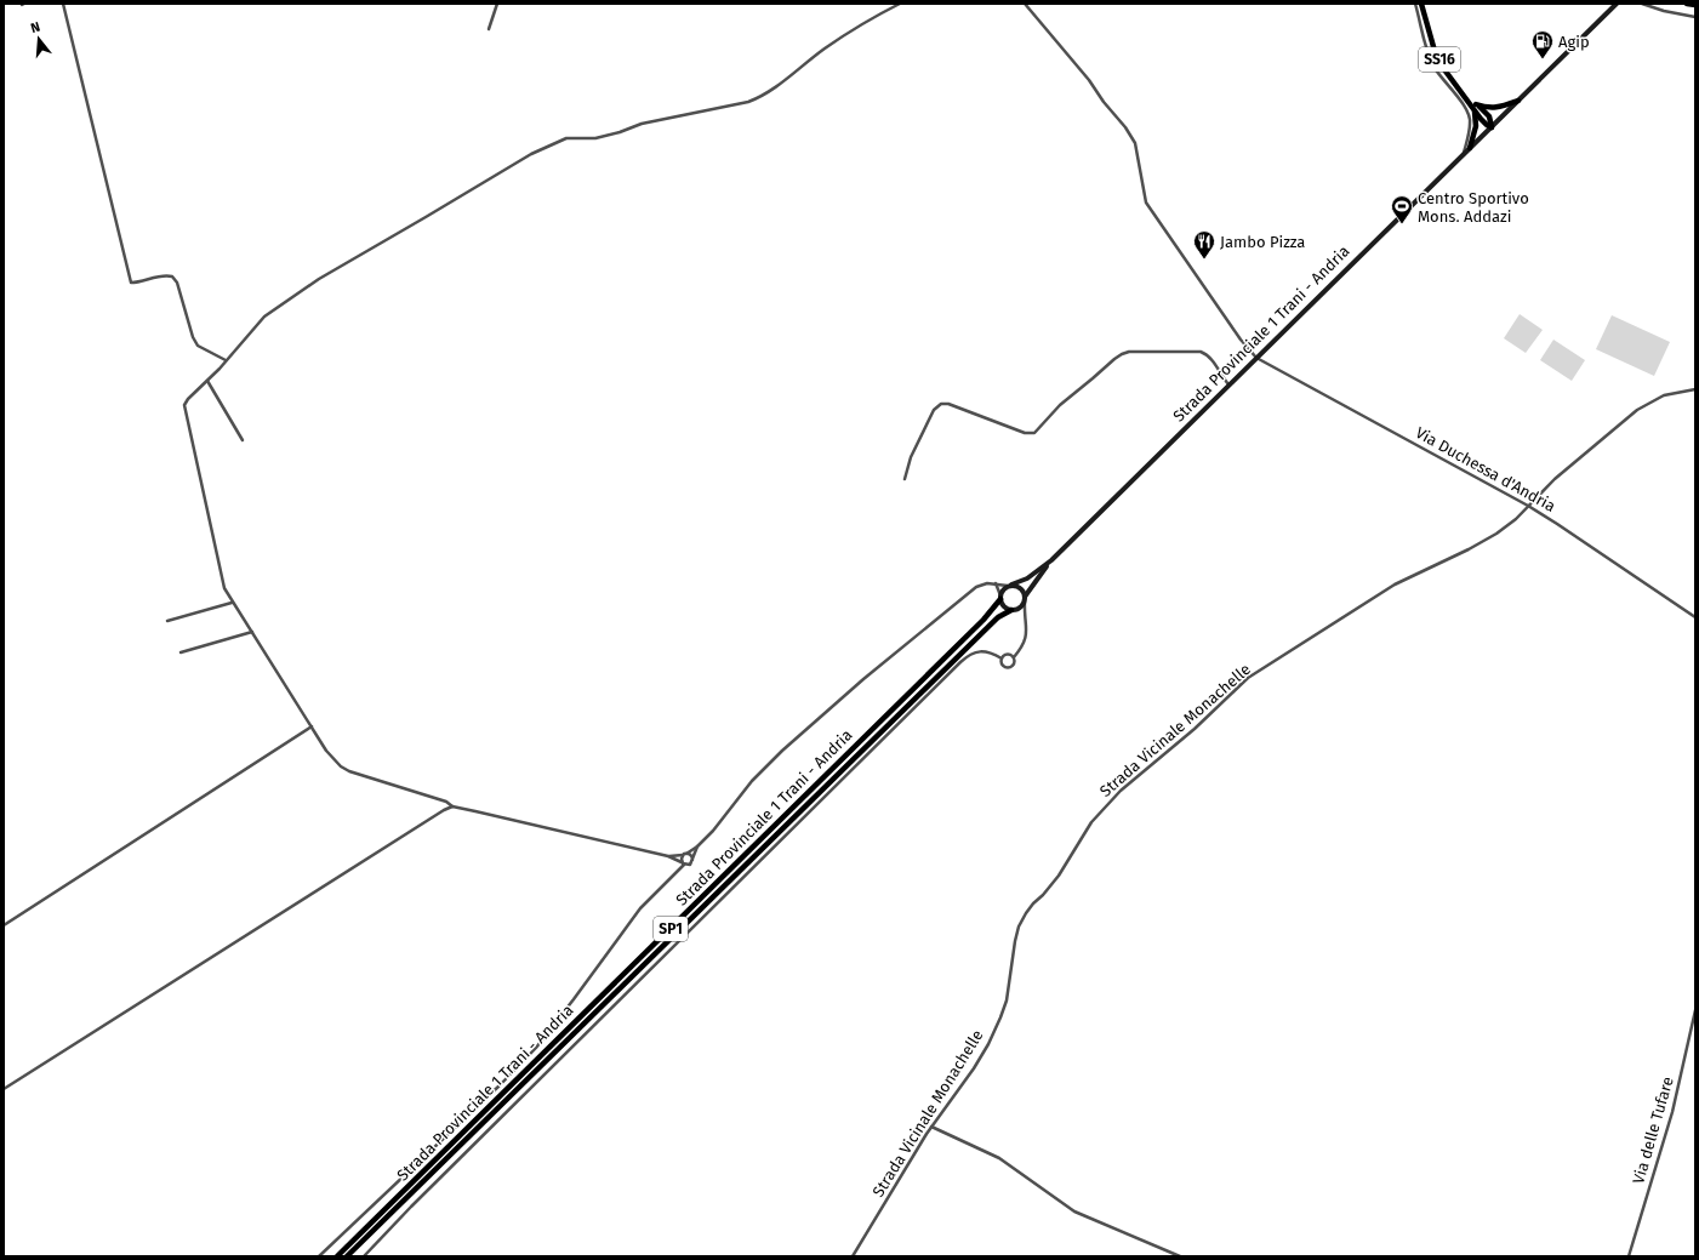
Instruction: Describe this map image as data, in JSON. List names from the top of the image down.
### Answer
{
  "streets": {
    "highway": ["SS16", "Strada Provinciale 1 Trani - Andria", "SP1"],
    "street": ["Via Duchessa d'Andria", "Strada Vicinale Monachelle", "Via delle Tufare"]
  },
  "crossings": [
    ["SS16", "Strada Provinciale 1 Trani - Andria"],
    ["SS16", "SP1"],
    ["Strada Provinciale 1 Trani - Andria", "Via Duchessa d'Andria"],
    ["Strada Provinciale 1 Trani - Andria", "SP1"],
    ["Via Duchessa d'Andria", "Strada Vicinale Monachelle"]
  ],
  "places": {
    "fuel station": ["Agip"],
    "sports": ["Centro Sportivo Mons. Addazi"],
    "restaurant": ["Jambo Pizza"]
  },
  "north": "top"
}
